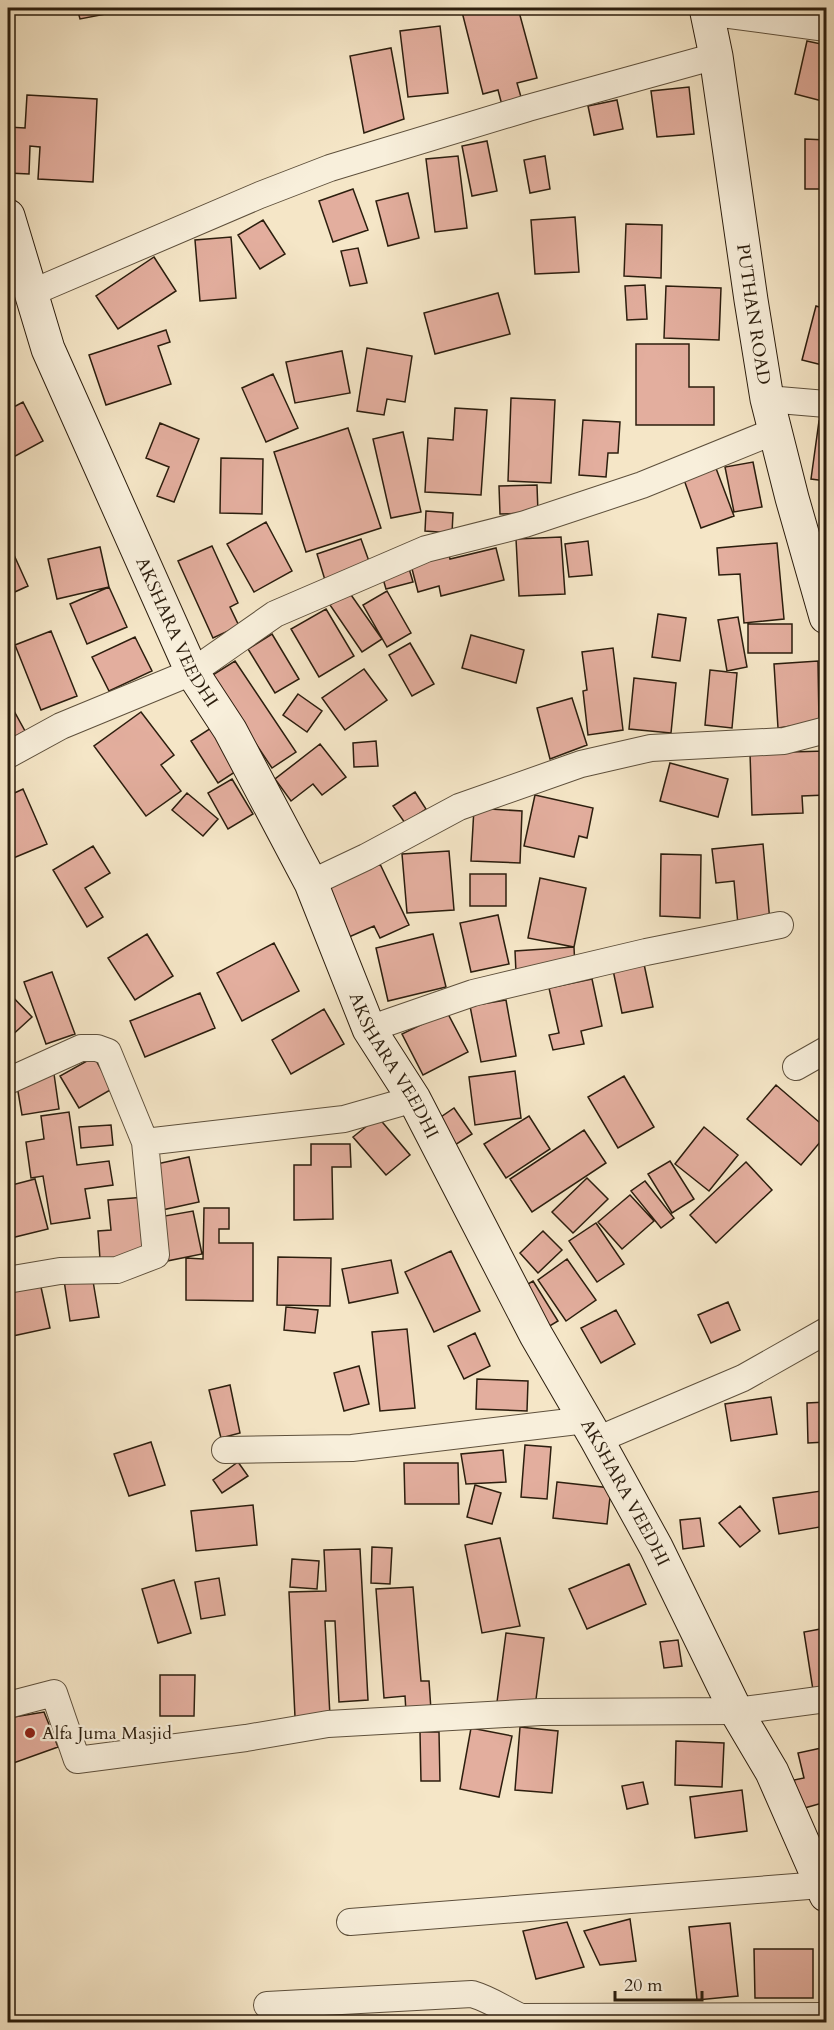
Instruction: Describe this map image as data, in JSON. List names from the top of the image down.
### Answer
{
  "streets": {
    "street": ["PUTHAN ROAD", "AKSHARA VEEDHI"]
  },
  "places": ["Alfa Juma Masjid"],
  "scale_bar": "20 m"
}
